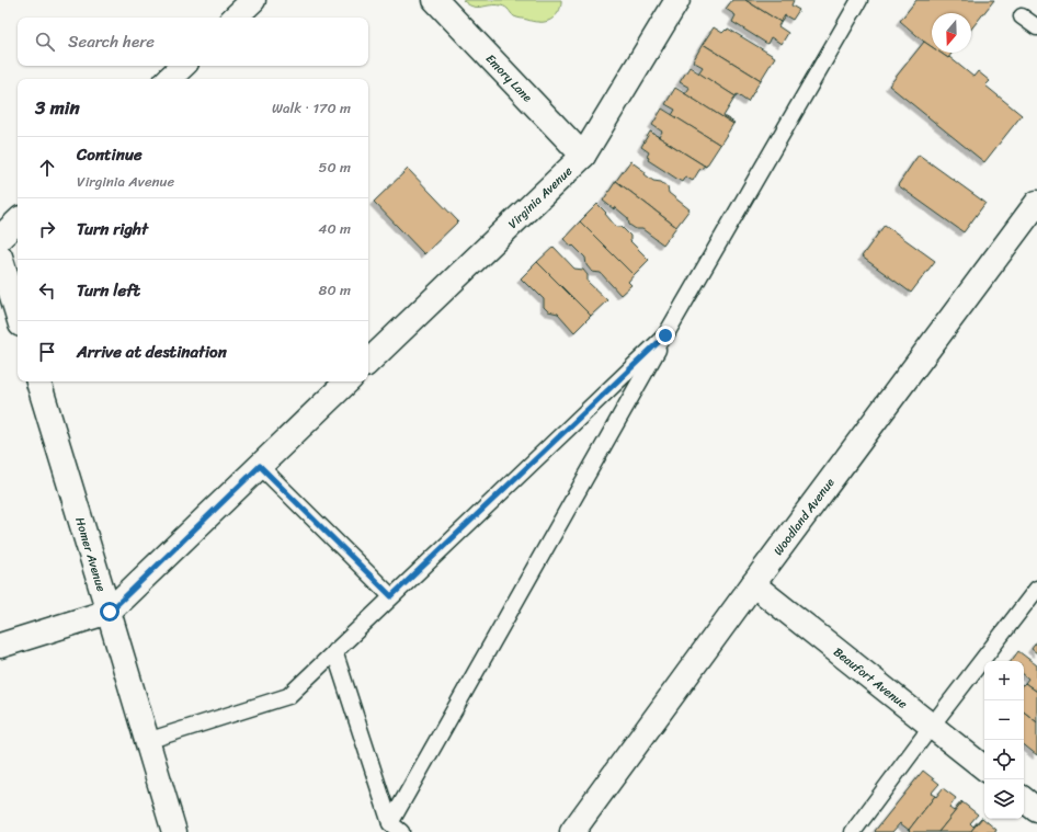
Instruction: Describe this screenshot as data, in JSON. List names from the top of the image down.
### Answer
{
  "streets": {
    "street": [
      "Emory Lane",
      "Virginia Avenue",
      "Woodland Avenue",
      "Homer Avenue",
      "Beaufort Avenue"
    ]
  },
  "crossings": [
    ["Emory Lane", "Virginia Avenue"],
    ["Woodland Avenue", "Beaufort Avenue"]
  ],
  "north": "bottom",
  "page": {
    "search": "Search here",
    "heading": ["3 min", "Walk · 170 m"],
    "list": [
      ["Continue", "Virginia Avenue", "50 m"],
      ["Turn right", "40 m"],
      ["Turn left", "80 m"],
      "Arrive at destination"
    ],
    "map_buttons": ["+", "−"]
  }
}
